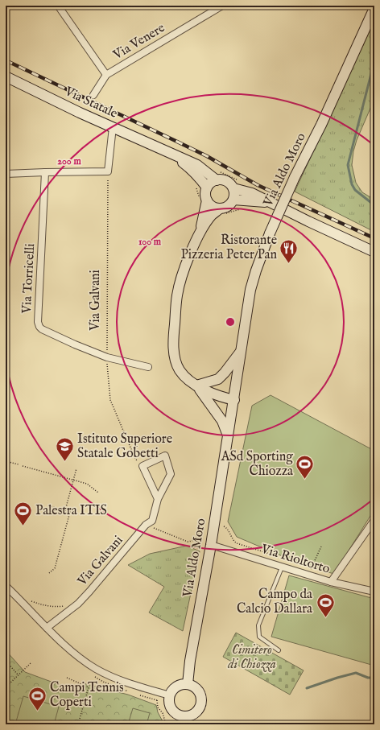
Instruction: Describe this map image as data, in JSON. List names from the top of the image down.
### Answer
{
  "streets": {
    "main road": ["Via Statale", "Via Aldo Moro"],
    "street": [
      "Via Venere",
      "Via Torricelli",
      "Via Galvani",
      "Via Rioltorto"
    ]
  },
  "crossings": [
    ["Via Aldo Moro", "Via Rioltorto"],
    ["Via Torricelli", "Via Galvani"]
  ],
  "parks": ["Cimitero di Chiozza"],
  "places": {
    "restaurant": ["Ristorante Pizzeria Peter Pan"],
    "school or university": ["Istituto Superiore Statale Gobetti"],
    "sports": [
      "ASd Sporting Chiozza",
      "Palestra ITIS",
      "Campo da Calcio Dallara",
      "Campi Tennis Coperti"
    ]
  },
  "rings": ["200 m", "100 m"]
}
